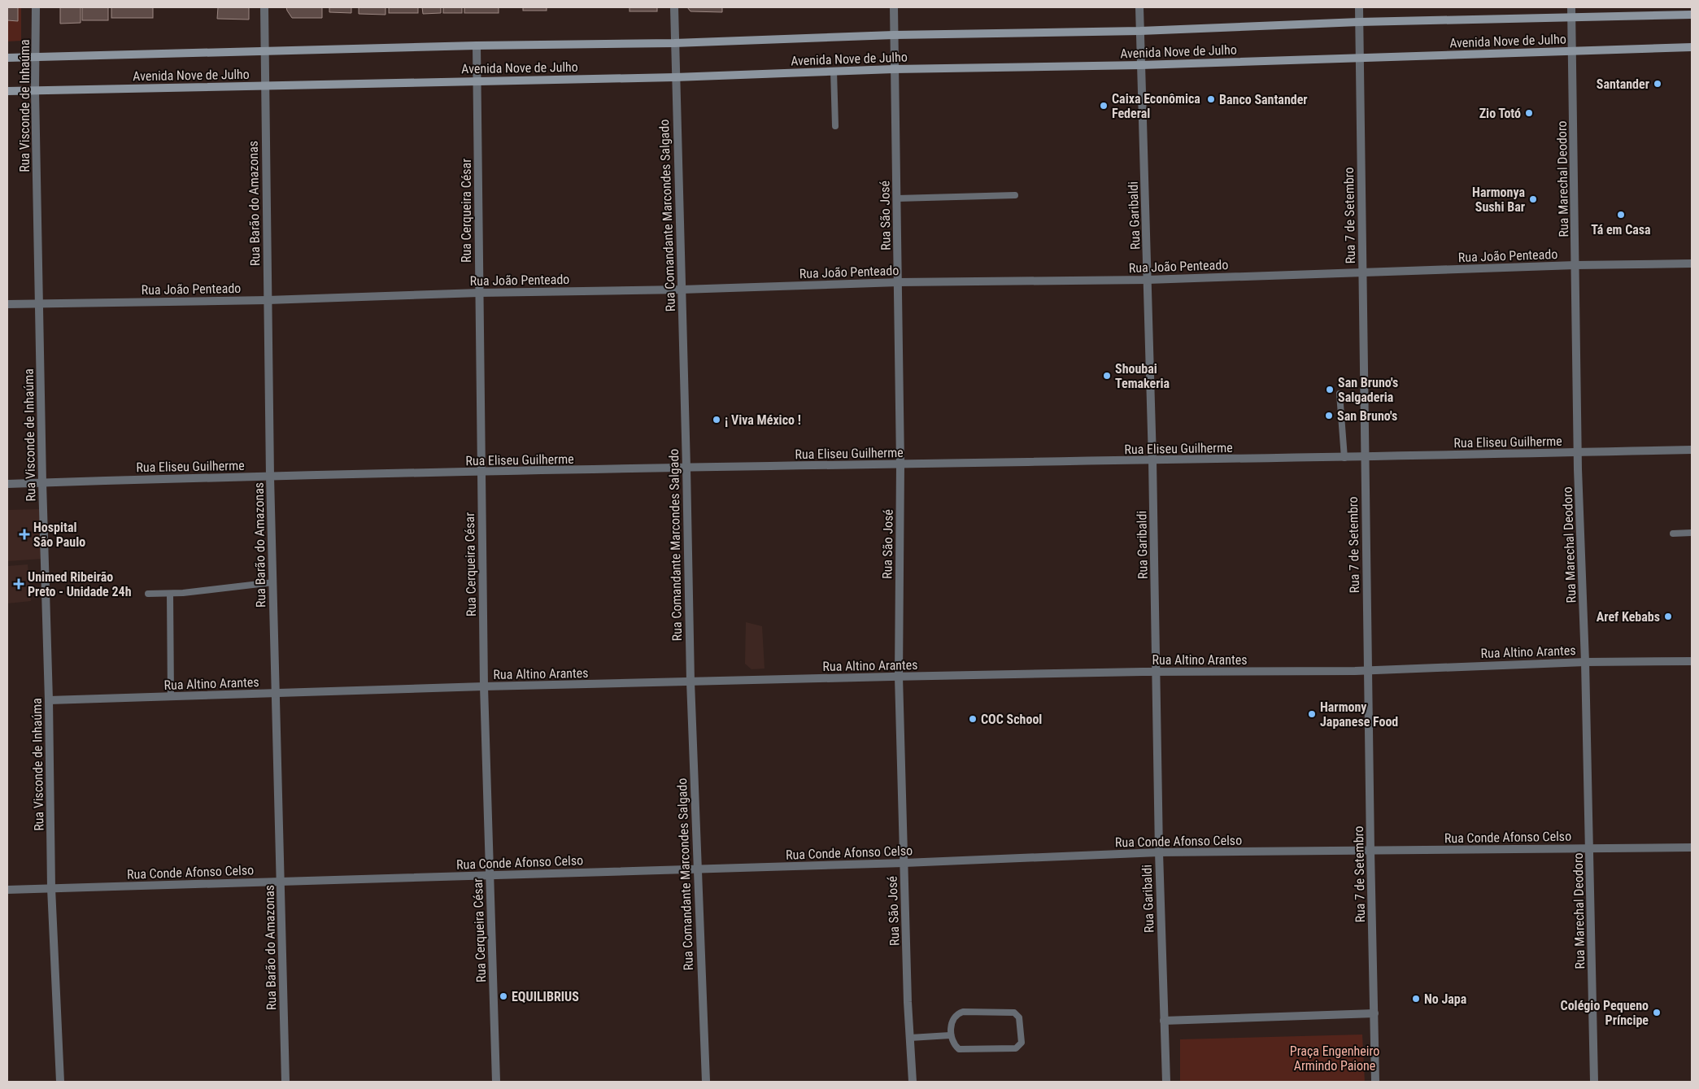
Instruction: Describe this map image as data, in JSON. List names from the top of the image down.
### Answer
{
  "streets": {
    "main road": ["Avenida Nove de Julho"],
    "street": [
      "Rua Visconde de Inhaúma",
      "Rua Marechal Deodoro",
      "Rua Barão do Amazonas",
      "Rua Cerqueira César",
      "Rua Comandante Marcondes Salgado",
      "Rua São José",
      "Rua Garibaldi",
      "Rua 7 de Setembro",
      "Rua João Penteado",
      "Rua Eliseu Guilherme",
      "Rua Altino Arantes",
      "Rua Conde Afonso Celso"
    ]
  },
  "crossings": [
    ["Avenida Nove de Julho", "Rua Visconde de Inhaúma"],
    ["Avenida Nove de Julho", "Rua Marechal Deodoro"],
    ["Avenida Nove de Julho", "Rua Barão do Amazonas"],
    ["Avenida Nove de Julho", "Rua Cerqueira César"],
    ["Avenida Nove de Julho", "Rua Comandante Marcondes Salgado"],
    ["Avenida Nove de Julho", "Rua São José"],
    ["Avenida Nove de Julho", "Rua Garibaldi"],
    ["Avenida Nove de Julho", "Rua 7 de Setembro"],
    ["Rua Visconde de Inhaúma", "Rua João Penteado"],
    ["Rua Visconde de Inhaúma", "Rua Eliseu Guilherme"],
    ["Rua Visconde de Inhaúma", "Rua Altino Arantes"],
    ["Rua Visconde de Inhaúma", "Rua Conde Afonso Celso"],
    ["Rua Marechal Deodoro", "Rua João Penteado"],
    ["Rua Marechal Deodoro", "Rua Eliseu Guilherme"],
    ["Rua Marechal Deodoro", "Rua Altino Arantes"],
    ["Rua Marechal Deodoro", "Rua Conde Afonso Celso"],
    ["Rua Barão do Amazonas", "Rua João Penteado"],
    ["Rua Barão do Amazonas", "Rua Eliseu Guilherme"],
    ["Rua Barão do Amazonas", "Rua Altino Arantes"],
    ["Rua Barão do Amazonas", "Rua Conde Afonso Celso"],
    ["Rua Cerqueira César", "Rua João Penteado"],
    ["Rua Cerqueira César", "Rua Eliseu Guilherme"],
    ["Rua Cerqueira César", "Rua Altino Arantes"],
    ["Rua Cerqueira César", "Rua Conde Afonso Celso"],
    ["Rua Comandante Marcondes Salgado", "Rua João Penteado"],
    ["Rua Comandante Marcondes Salgado", "Rua Eliseu Guilherme"],
    ["Rua Comandante Marcondes Salgado", "Rua Altino Arantes"],
    ["Rua Comandante Marcondes Salgado", "Rua Conde Afonso Celso"],
    ["Rua São José", "Rua João Penteado"],
    ["Rua São José", "Rua Eliseu Guilherme"],
    ["Rua São José", "Rua Altino Arantes"],
    ["Rua São José", "Rua Conde Afonso Celso"],
    ["Rua Garibaldi", "Rua João Penteado"],
    ["Rua Garibaldi", "Rua Eliseu Guilherme"],
    ["Rua Garibaldi", "Rua Altino Arantes"],
    ["Rua Garibaldi", "Rua Conde Afonso Celso"],
    ["Rua 7 de Setembro", "Rua João Penteado"],
    ["Rua 7 de Setembro", "Rua Eliseu Guilherme"],
    ["Rua 7 de Setembro", "Rua Altino Arantes"],
    ["Rua 7 de Setembro", "Rua Conde Afonso Celso"]
  ],
  "parks": ["Praça Engenheiro Armindo Paione"],
  "places": {
    "other": [
      "Santander",
      "Banco Santander",
      "Caixa Econômica Federal",
      "Zio Totó",
      "Harmonya Sushi Bar",
      "Tá em Casa",
      "Shoubai Temakeria",
      "San Bruno's Salgaderia",
      "San Bruno's",
      "¡ Viva México !",
      "Aref Kebabs",
      "Harmony Japanese Food",
      "COC School",
      "EQUILIBRIUS",
      "No Japa",
      "Colégio Pequeno Príncipe"
    ],
    "health": ["Hospital São Paulo", "Unimed Ribeirão Preto - Unidade 24h"]
  }
}
